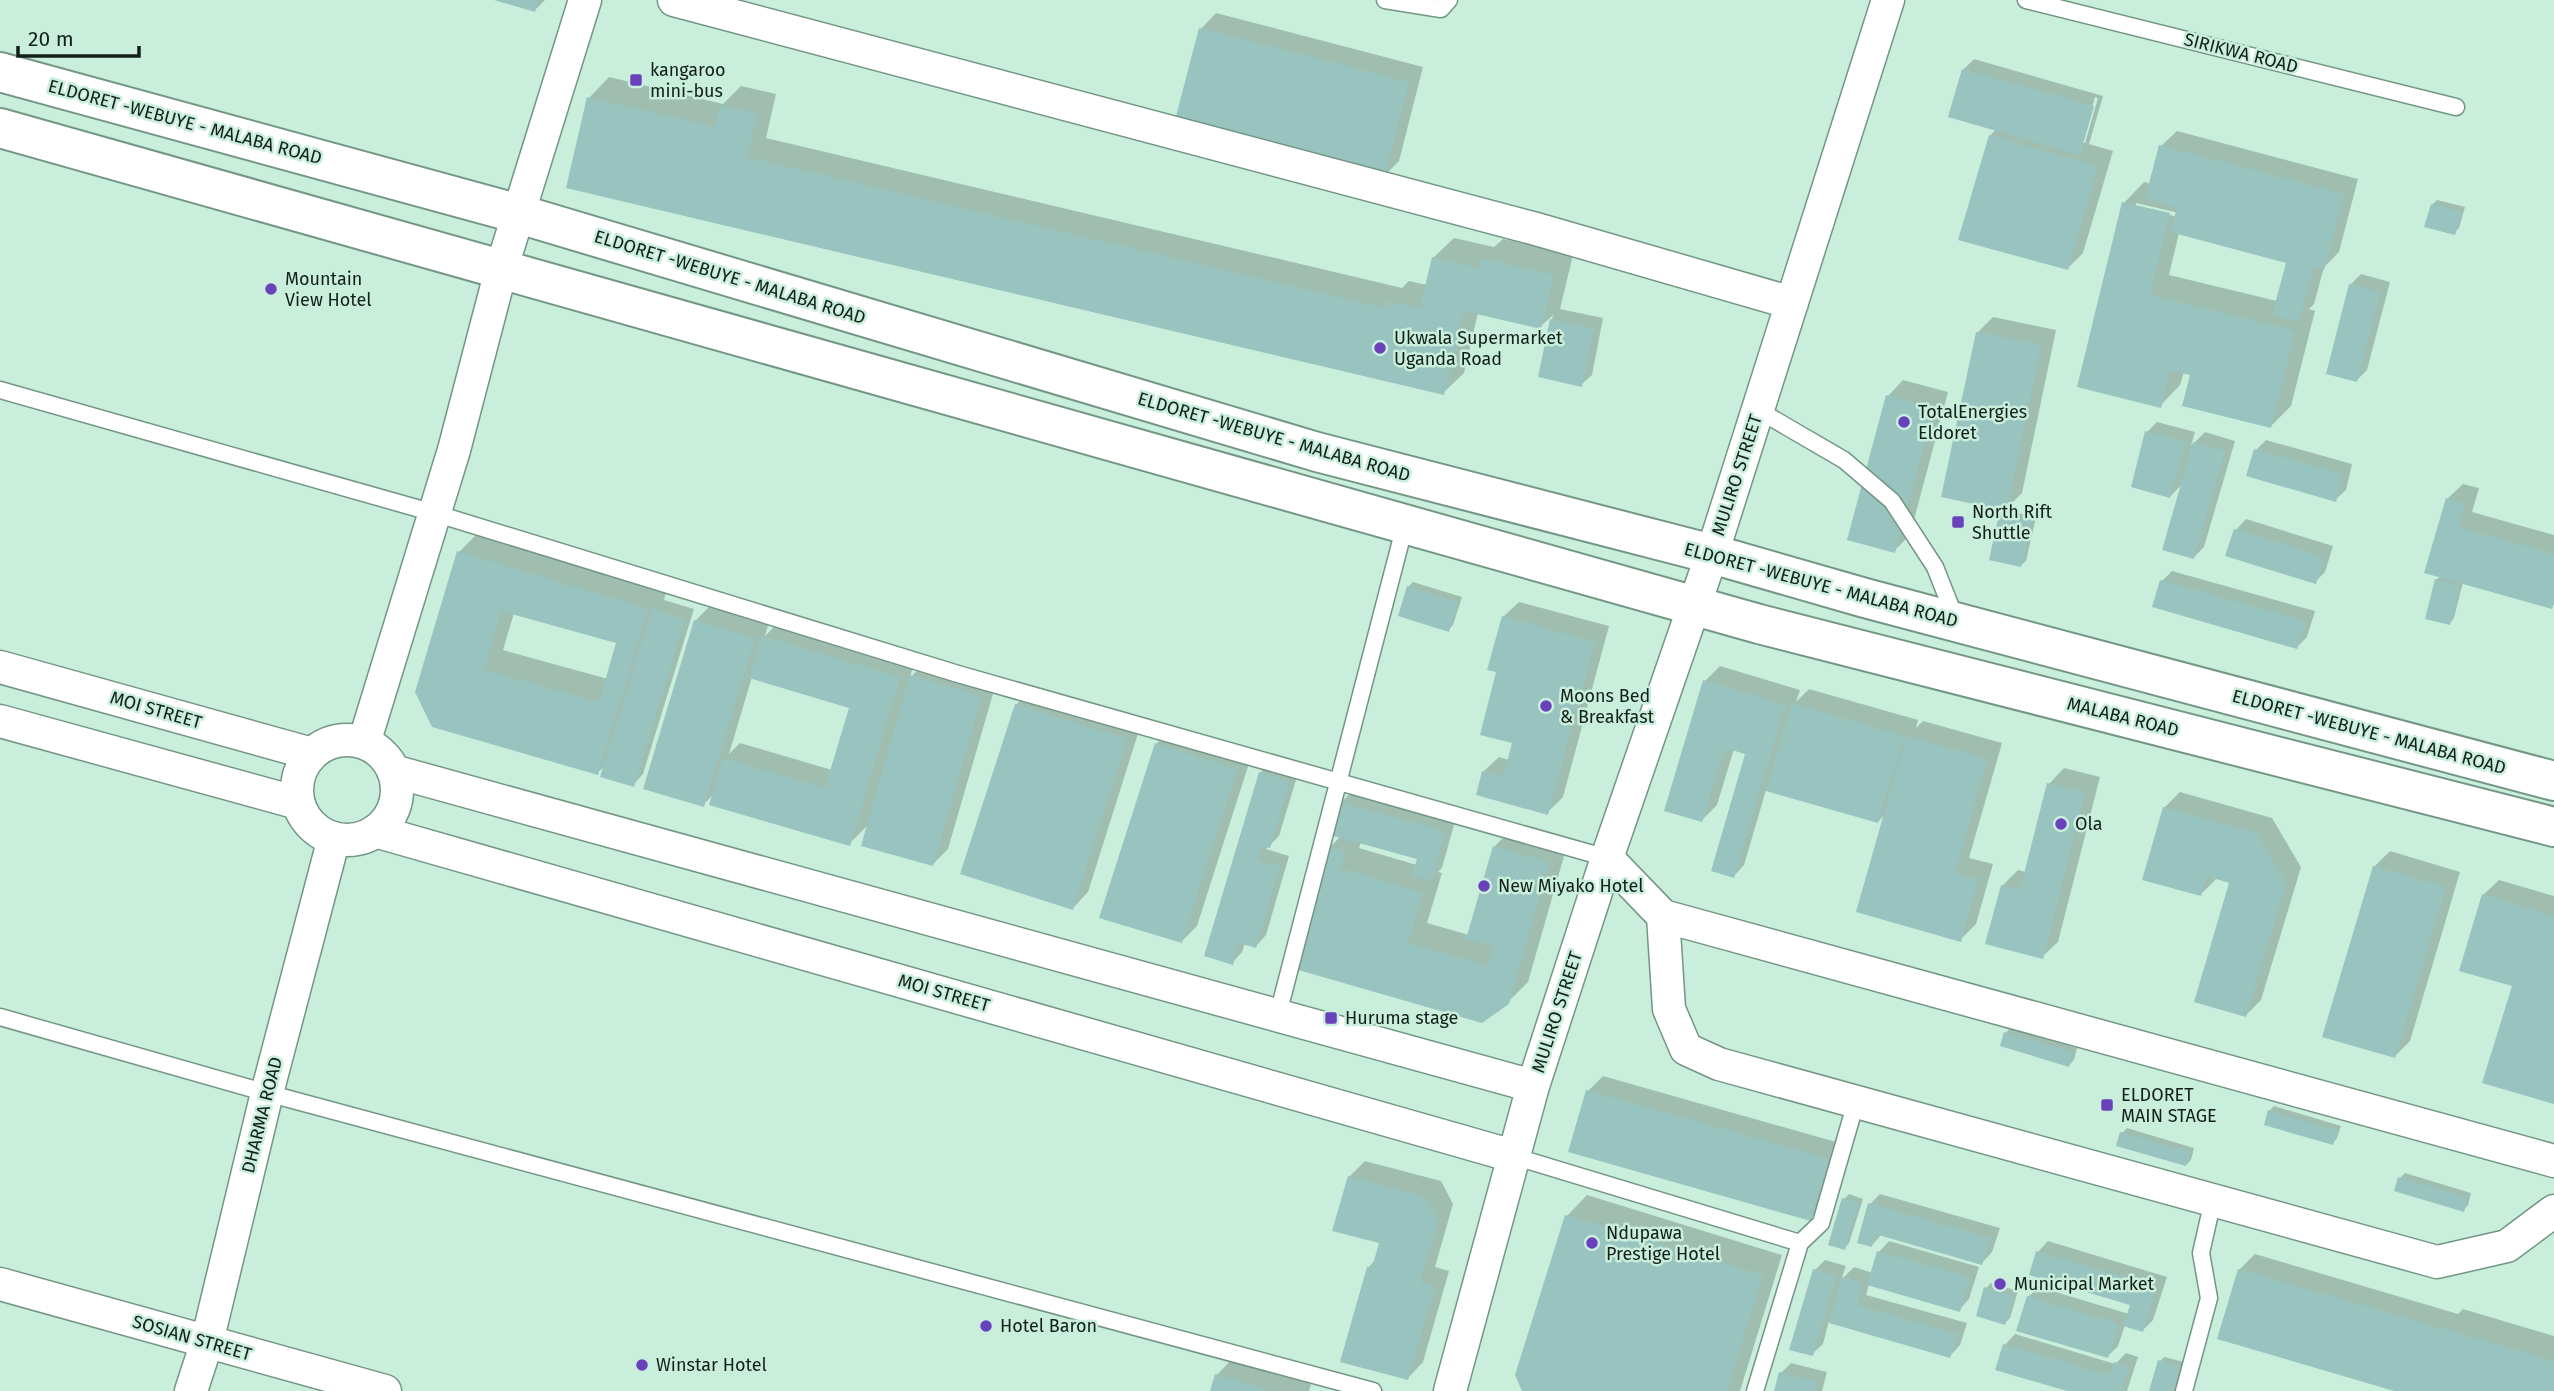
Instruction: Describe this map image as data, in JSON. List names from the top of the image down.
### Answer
{
  "streets": {
    "highway": ["ELDORET -WEBUYE - MALABA ROAD", "MALABA ROAD"],
    "street": [
      "MULIRO STREET",
      "MOI STREET",
      "DHARMA ROAD",
      "SOSIAN STREET"
    ],
    "lane": ["SIRIKWA ROAD"]
  },
  "crossings": [
    ["ELDORET -WEBUYE - MALABA ROAD", "MULIRO STREET"],
    ["MULIRO STREET", "MOI STREET"],
    ["MULIRO STREET", "MALABA ROAD"],
    ["MOI STREET", "DHARMA ROAD"],
    ["DHARMA ROAD", "SOSIAN STREET"]
  ],
  "places": {
    "transit": [
      "kangaroo mini-bus",
      "North Rift Shuttle",
      "Huruma stage",
      "ELDORET MAIN STAGE"
    ],
    "other": [
      "Mountain View Hotel",
      "Ukwala Supermarket Uganda Road",
      "TotalEnergies Eldoret",
      "Moons Bed & Breakfast",
      "Ola",
      "New Miyako Hotel",
      "Ndupawa Prestige Hotel",
      "Municipal Market",
      "Hotel Baron",
      "Winstar Hotel"
    ]
  },
  "scale_bar": "20 m"
}
